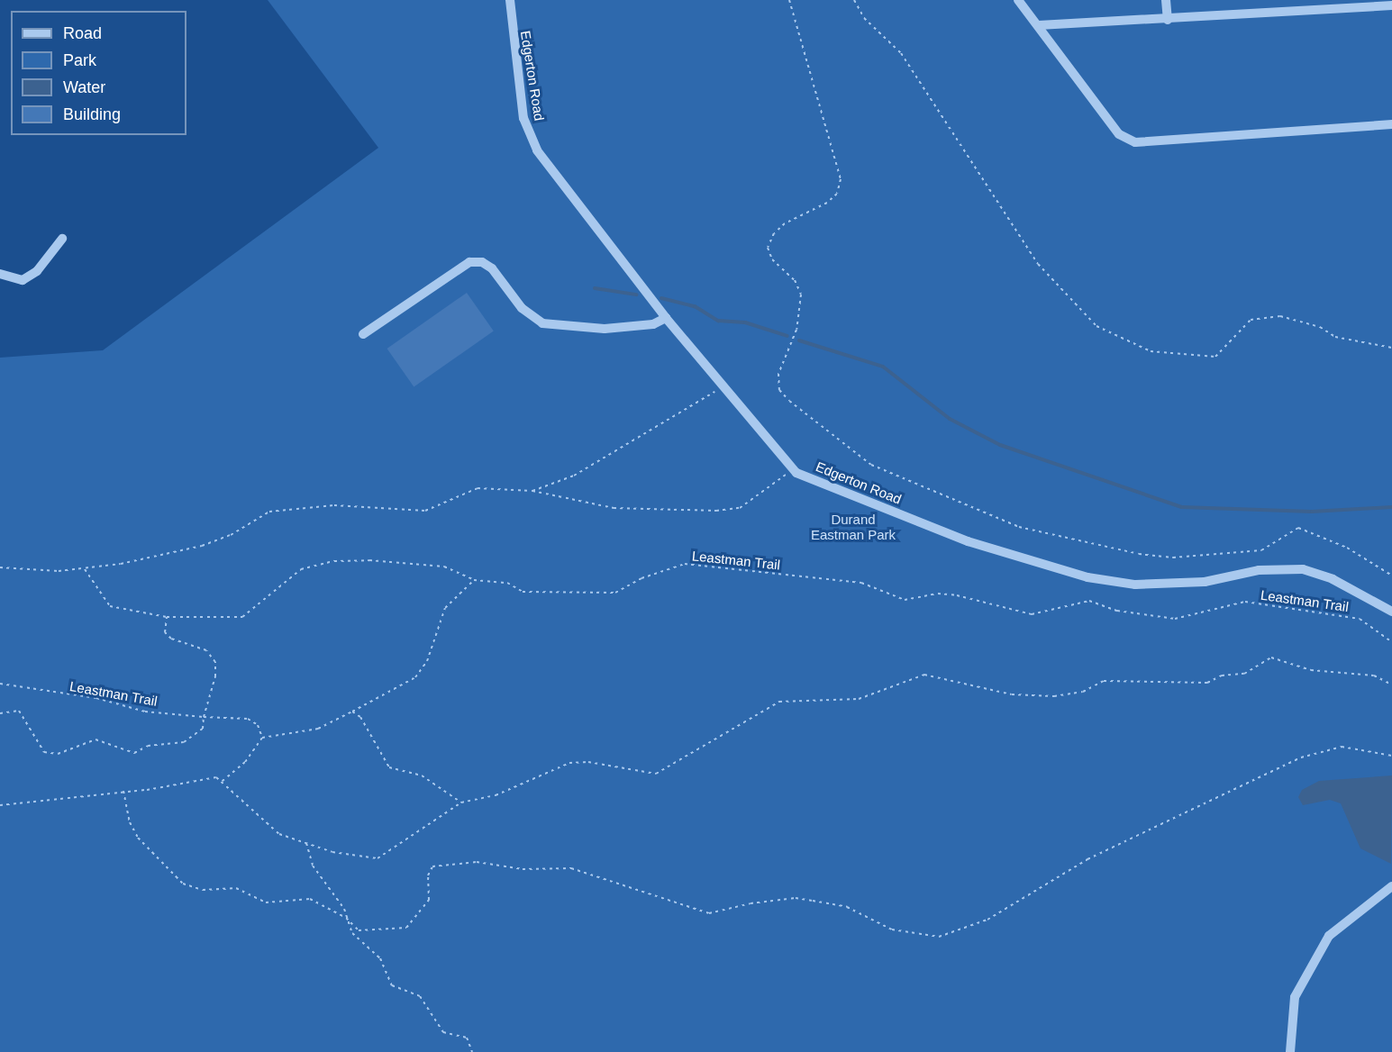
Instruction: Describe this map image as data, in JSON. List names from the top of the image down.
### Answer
{
  "streets": {
    "street": ["Edgerton Road"],
    "path": ["Leastman Trail"]
  },
  "parks": ["Durand Eastman Park"],
  "legend": [
    "Road",
    "Park",
    "Water",
    "Building"
  ]
}
